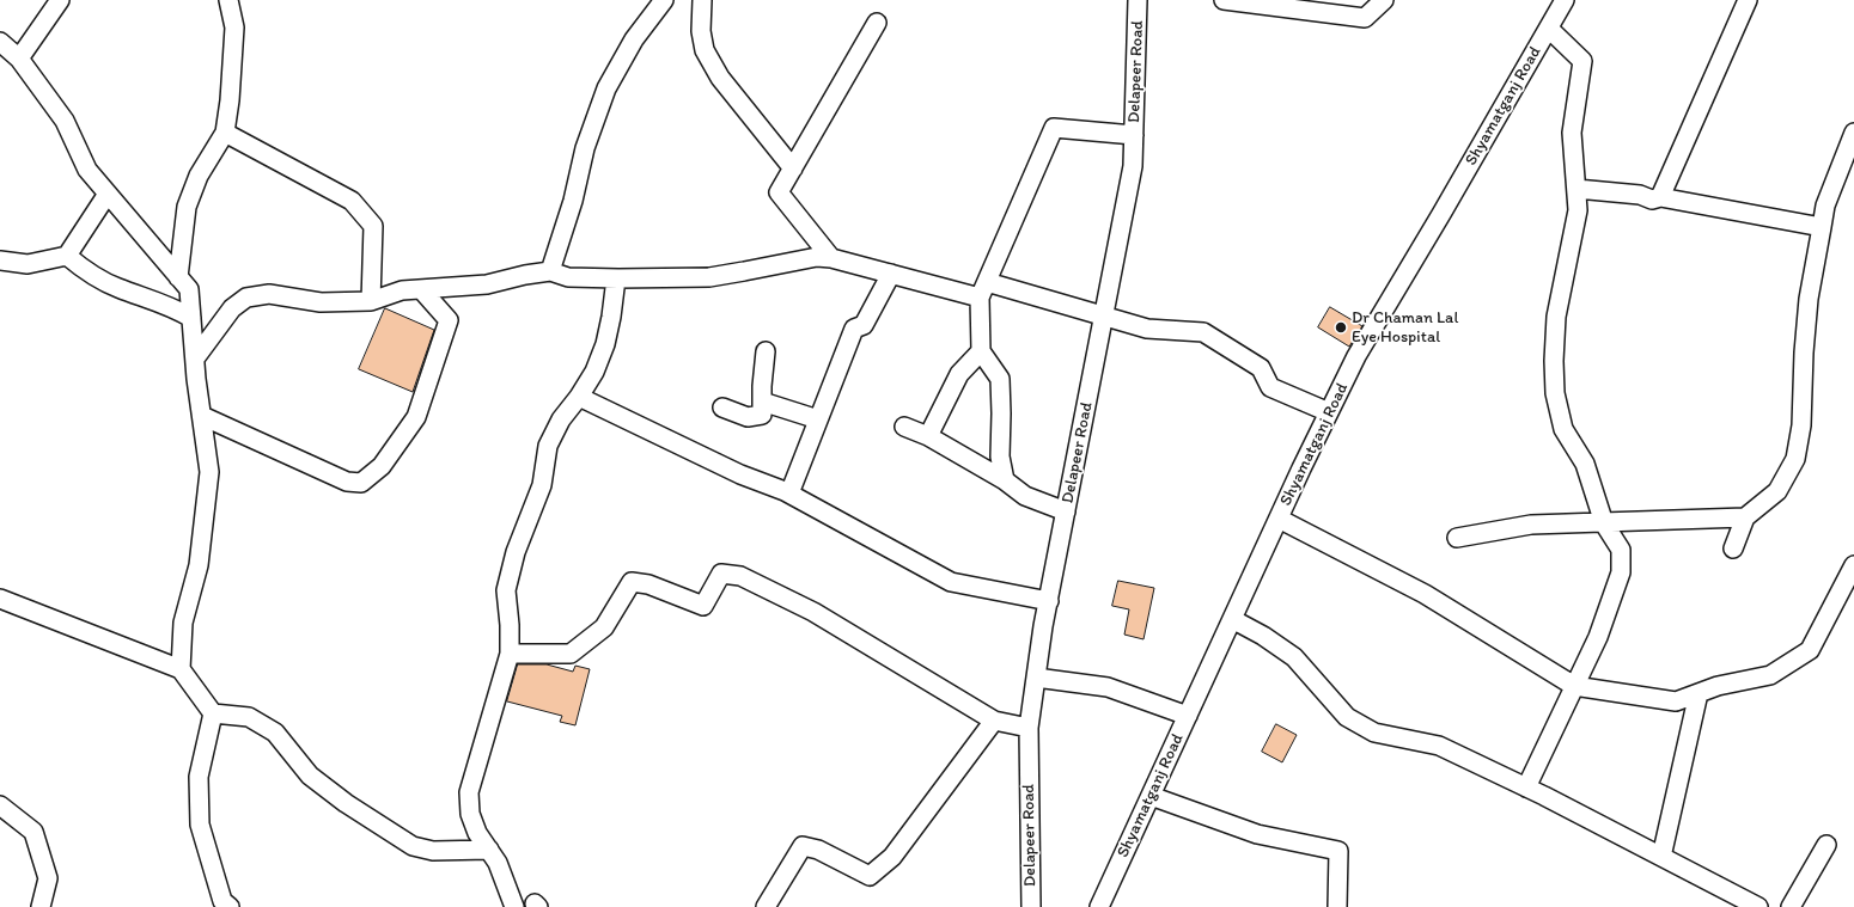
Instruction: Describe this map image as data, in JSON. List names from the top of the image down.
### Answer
{
  "streets": {
    "street": ["Delapeer Road", "Shyamatganj Road"]
  },
  "places": ["Dr Chaman Lal Eye Hospital"]
}
